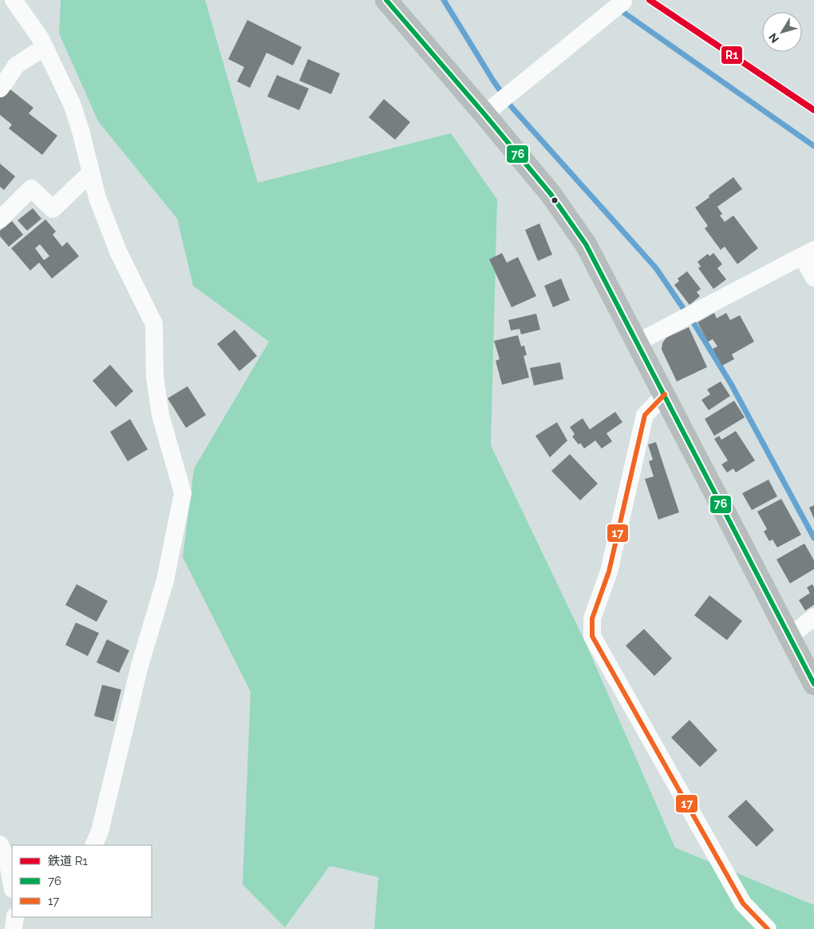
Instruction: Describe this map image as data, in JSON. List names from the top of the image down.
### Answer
{
  "lines": ["rail line R1", "transit line 76", "transit line 17"],
  "legend": ["鉄道 R1", "76", "17"],
  "north": "bottom left"
}
